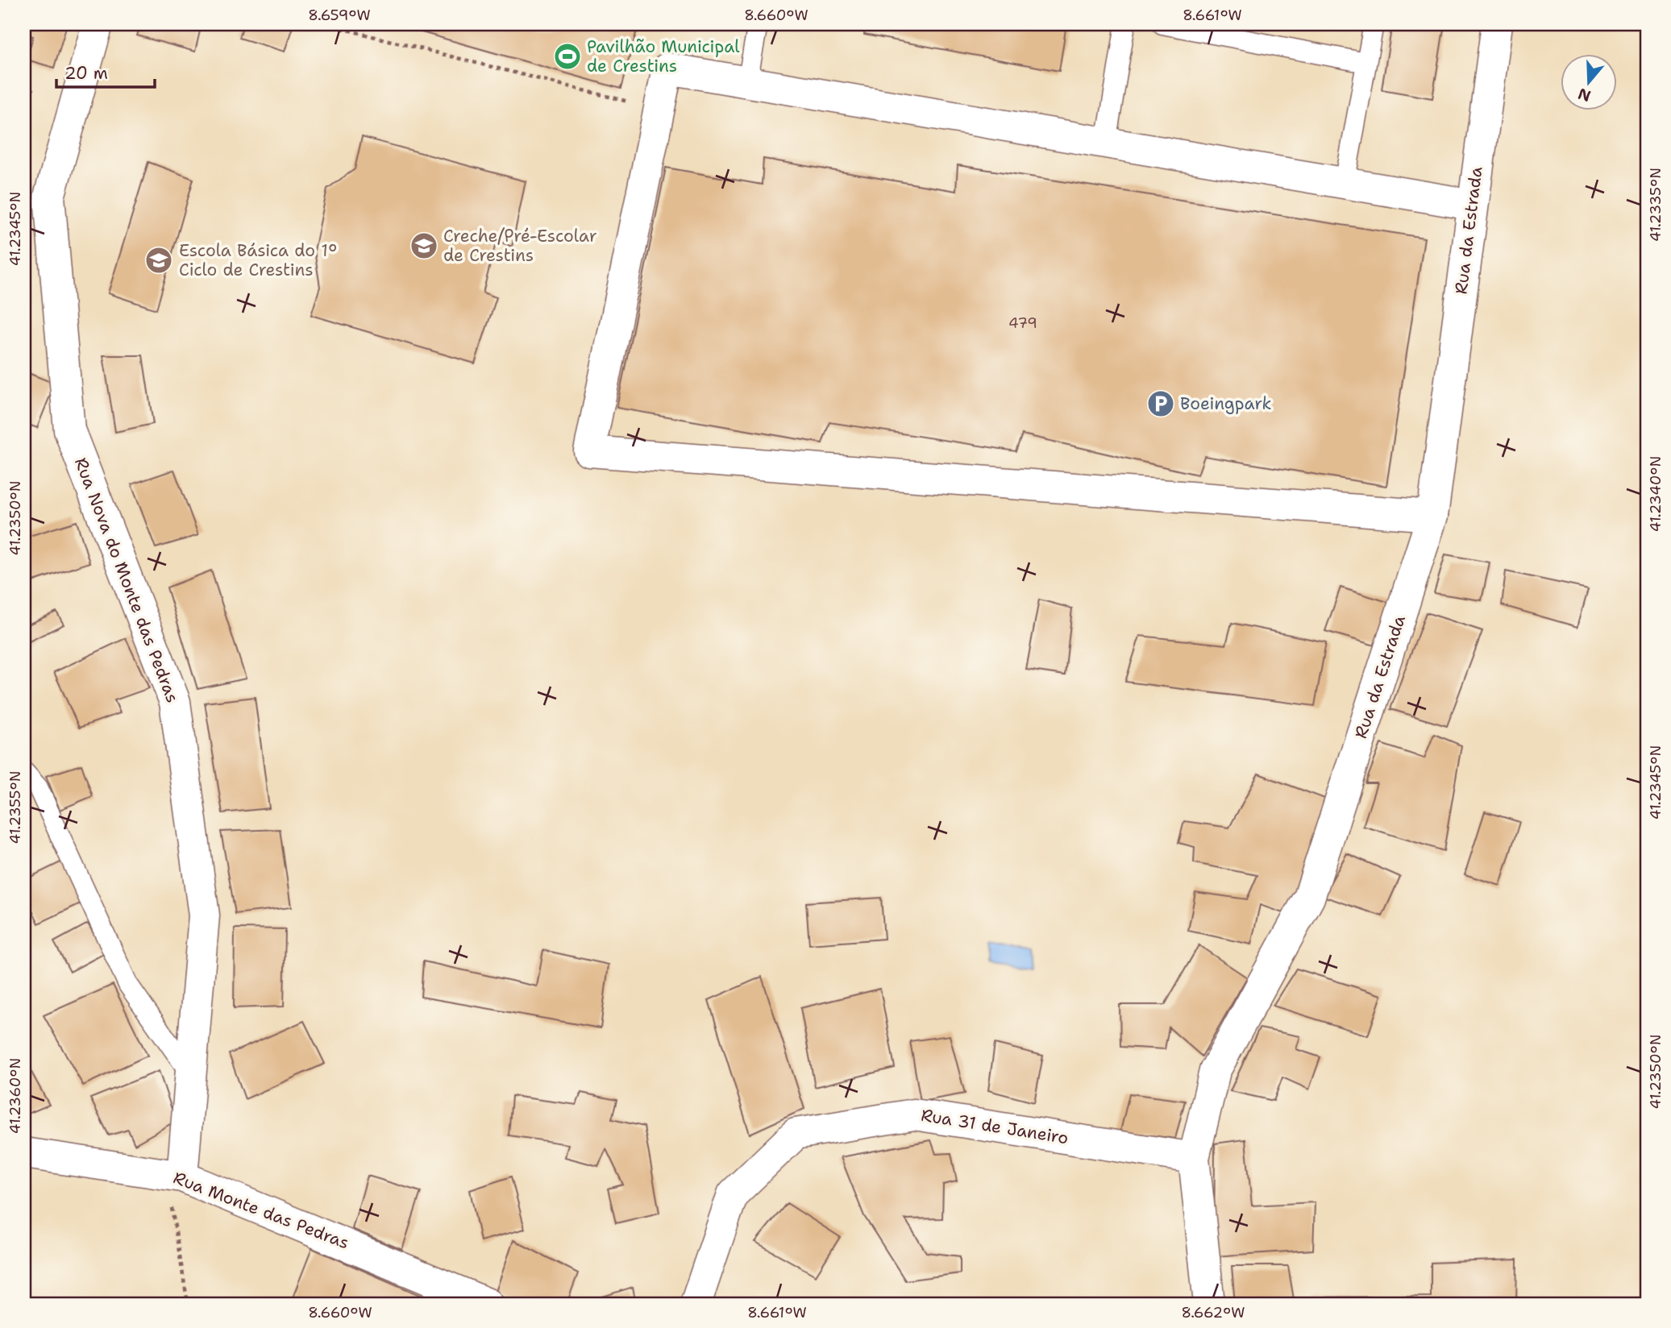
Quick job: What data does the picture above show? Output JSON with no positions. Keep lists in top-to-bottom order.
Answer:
{
  "streets": {
    "street": [
      "Rua da Estrada",
      "Rua Nova do Monte das Pedras",
      "Rua 31 de Janeiro",
      "Rua Monte das Pedras"
    ]
  },
  "crossings": [
    ["Rua da Estrada", "Rua 31 de Janeiro"],
    ["Rua Nova do Monte das Pedras", "Rua Monte das Pedras"]
  ],
  "places": {
    "sports": ["Pavilhão Municipal de Crestins"],
    "school or university": ["Creche/Pré-Escolar de Crestins", "Escola Básica do 1º Ciclo de Crestins"],
    "parking": ["Boeingpark"]
  },
  "house_numbers": ["479"],
  "scale_bar": "20 m",
  "north": "bottom",
  "coordinates": [
    "8.659°W",
    "8.660°W",
    "8.661°W",
    "41.2335°N",
    "41.2345°N",
    "41.2340°N",
    "41.2350°N",
    "41.2355°N",
    "41.2360°N",
    "8.662°W"
  ]
}
